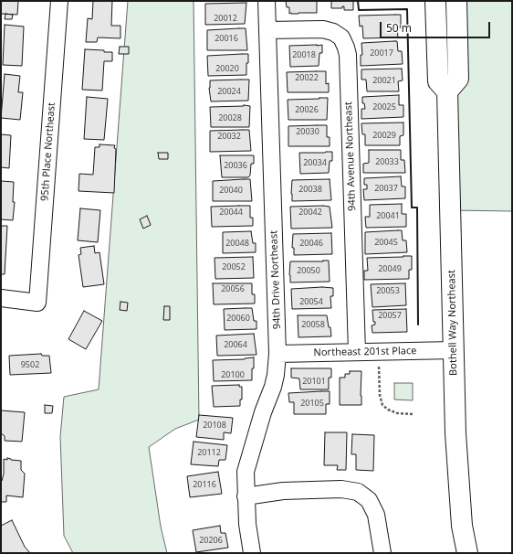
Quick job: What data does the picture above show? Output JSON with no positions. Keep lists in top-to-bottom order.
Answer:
{
  "streets": {
    "main road": ["Bothell Way Northeast"],
    "street": [
      "95th Place Northeast",
      "94th Avenue Northeast",
      "94th Drive Northeast",
      "Northeast 201st Place"
    ]
  },
  "crossings": [
    ["94th Avenue Northeast", "94th Drive Northeast"],
    ["94th Avenue Northeast", "Northeast 201st Place"],
    ["94th Drive Northeast", "Northeast 201st Place"],
    ["Bothell Way Northeast", "Northeast 201st Place"]
  ],
  "house_numbers": [
    "20012",
    "20016",
    "20017",
    "20018",
    "20020",
    "20022",
    "20021",
    "20024",
    "20025",
    "20026",
    "20028",
    "20030",
    "20029",
    "20032",
    "20033",
    "20034",
    "20036",
    "20037",
    "20038",
    "20040",
    "20044",
    "20042",
    "20041",
    "20045",
    "20048",
    "20046",
    "20052",
    "20049",
    "20050",
    "20056",
    "20053",
    "20054",
    "20057",
    "20060",
    "20058",
    "20064",
    "9502",
    "20100",
    "20101",
    "20105",
    "20108",
    "20112",
    "20116",
    "20206"
  ],
  "scale_bar": "50 m"
}
